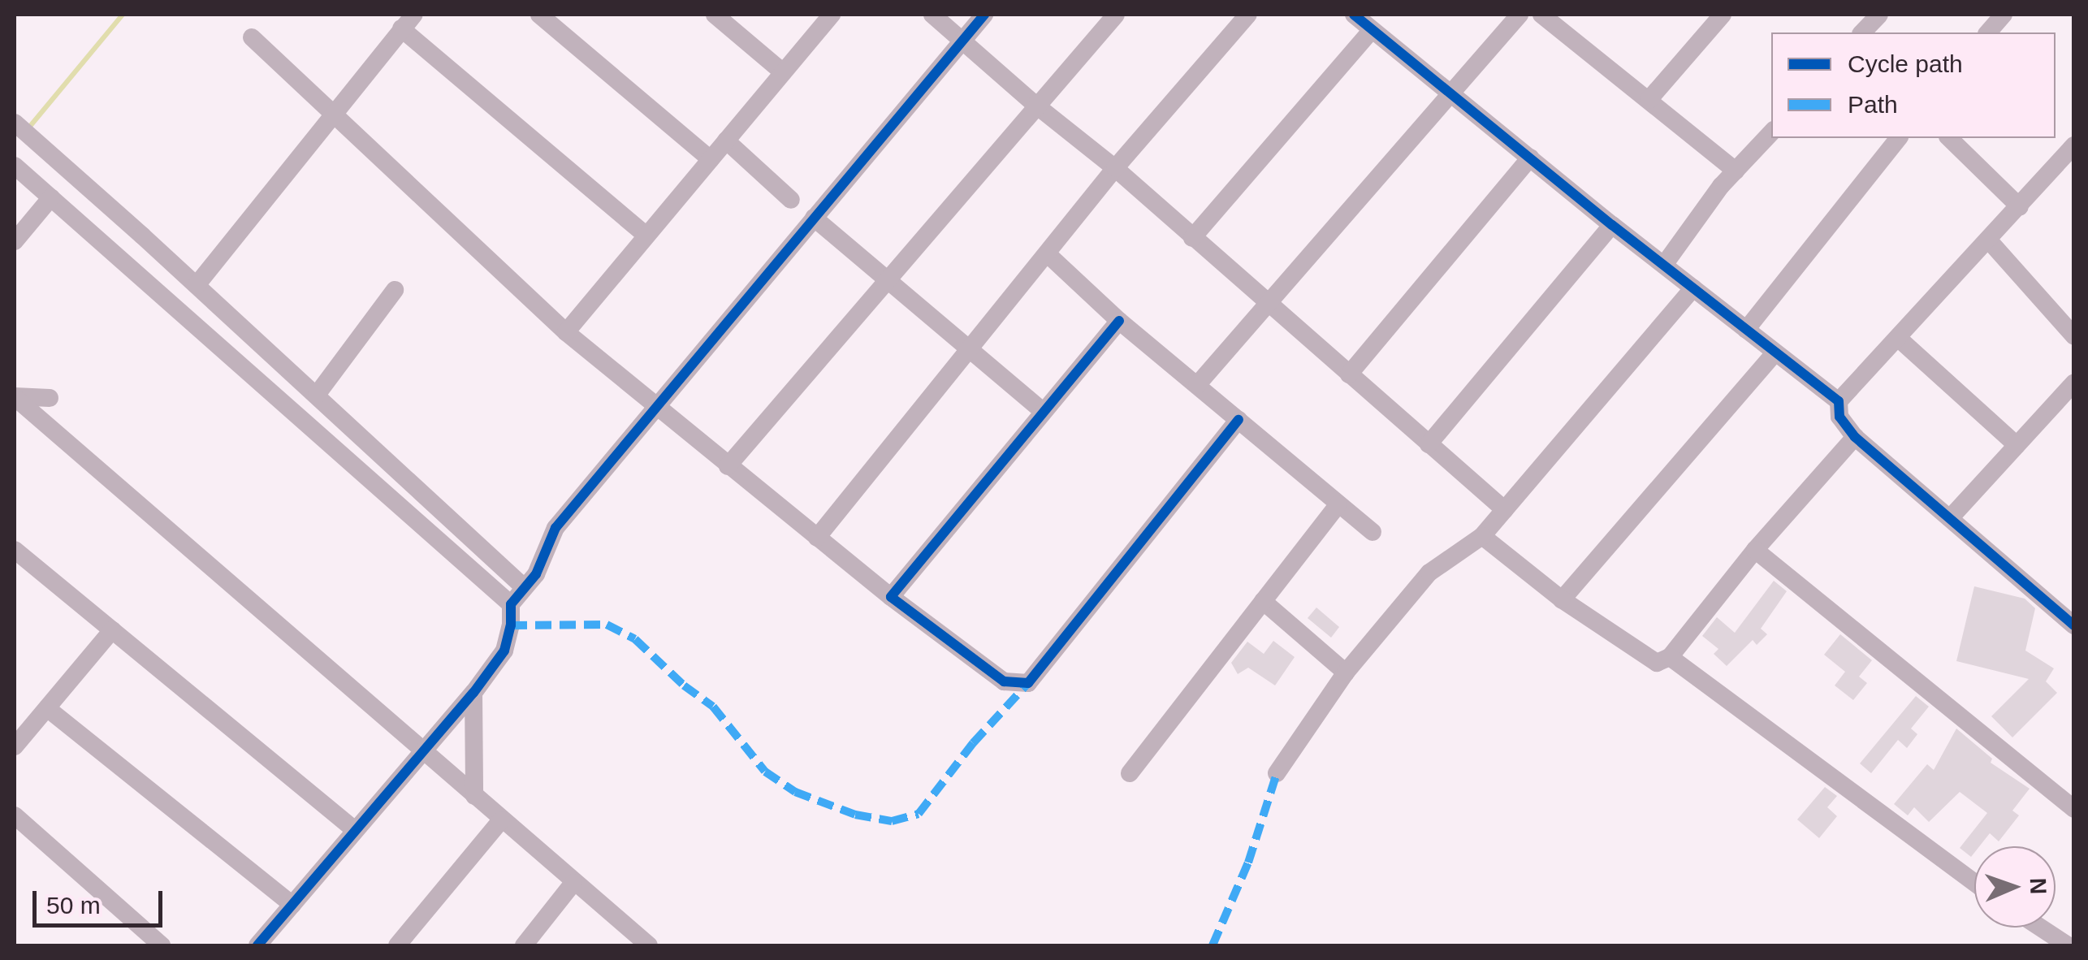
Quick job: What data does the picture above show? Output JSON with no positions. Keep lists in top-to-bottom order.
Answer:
{
  "legend": ["Cycle path", "Path"],
  "scale_bar": "50 m",
  "north": "right"
}
